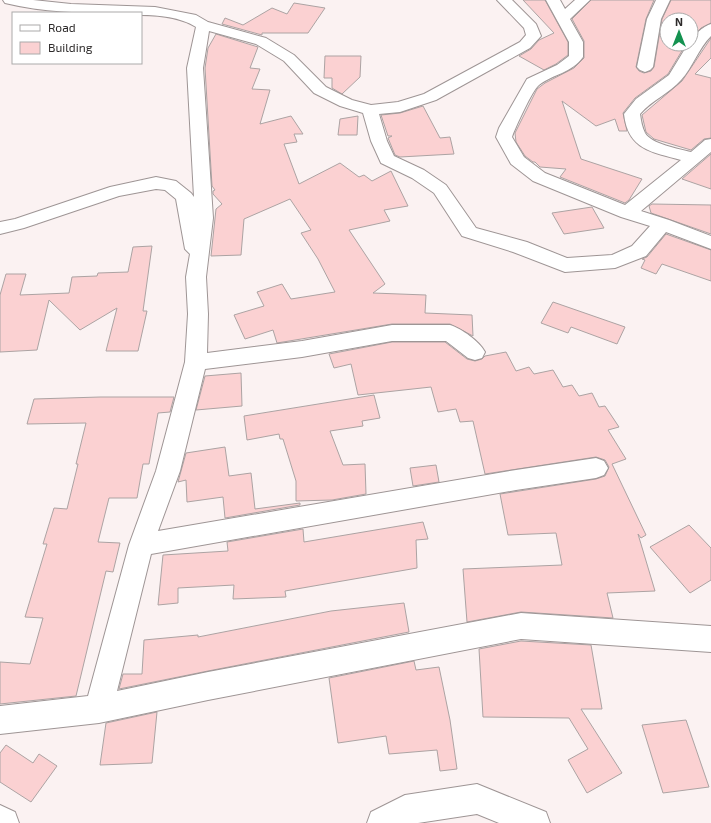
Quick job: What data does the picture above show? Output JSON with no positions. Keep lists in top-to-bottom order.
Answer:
{
  "legend": ["Road", "Building"],
  "north": "top"
}
